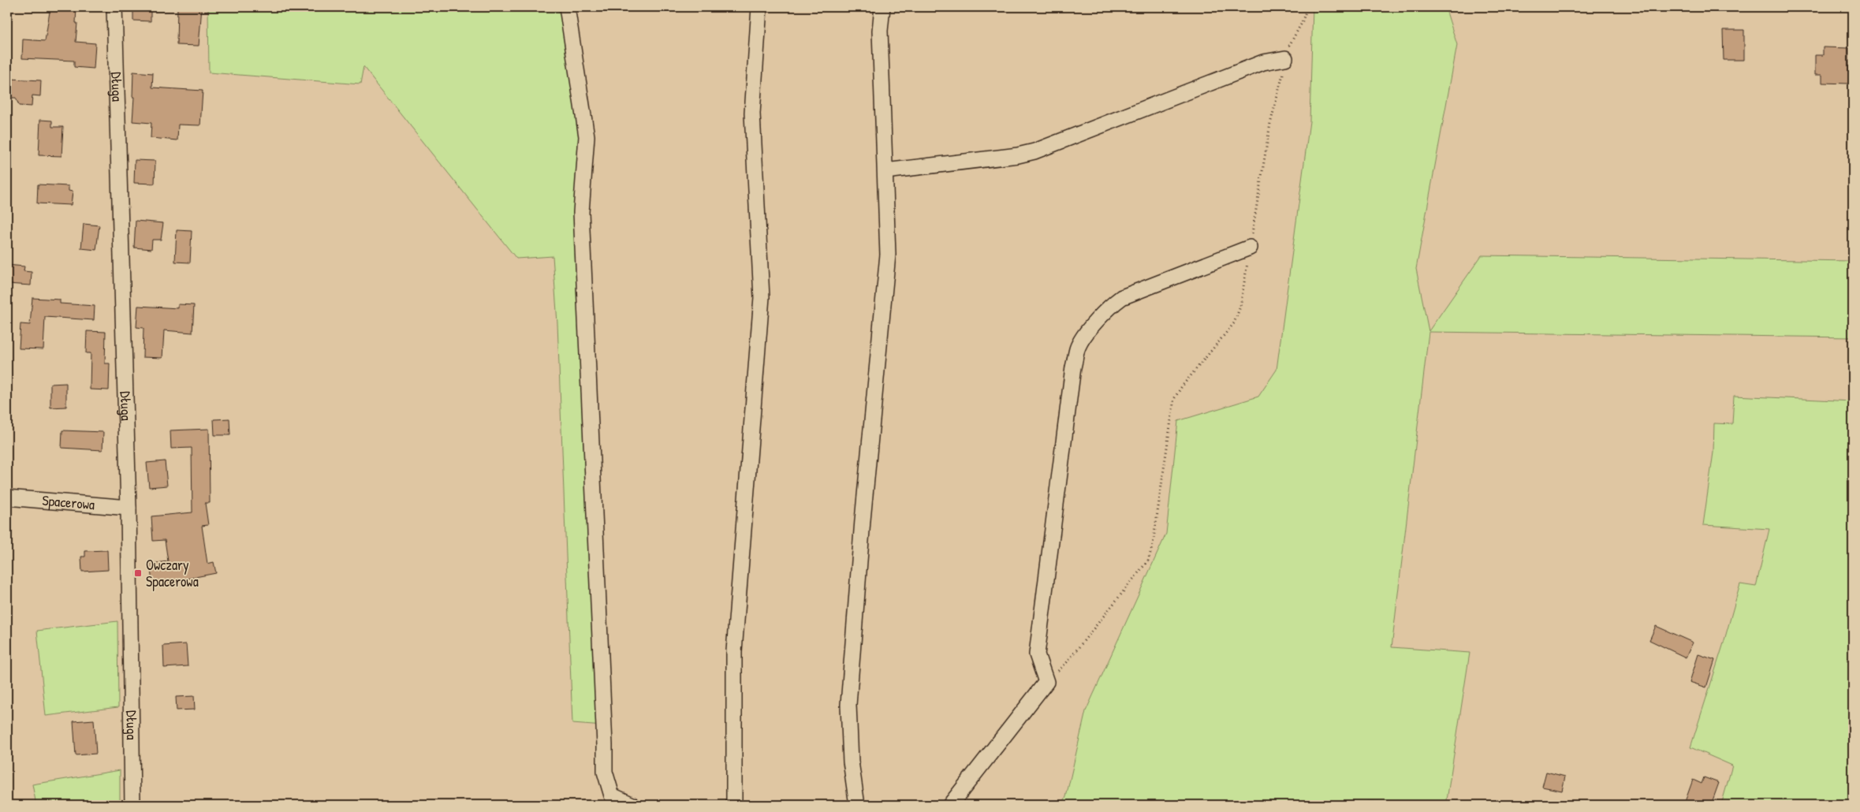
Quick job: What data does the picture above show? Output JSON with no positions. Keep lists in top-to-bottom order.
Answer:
{
  "streets": {
    "street": ["Długa", "Spacerowa"]
  },
  "crossings": [
    ["Długa", "Spacerowa"]
  ],
  "places": {
    "transit": ["Owczary Spacerowa"]
  }
}
